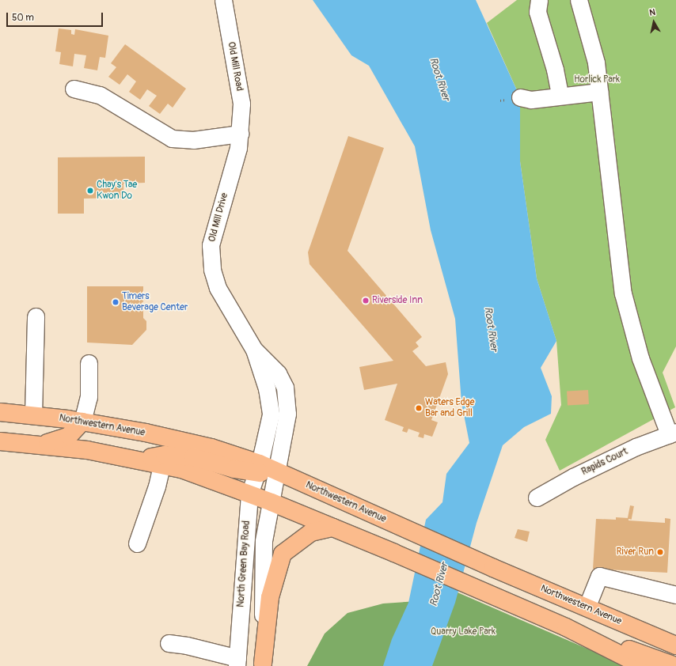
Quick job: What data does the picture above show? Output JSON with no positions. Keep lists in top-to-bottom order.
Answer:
{
  "streets": {
    "main road": ["Northwestern Avenue"],
    "street": [
      "Old Mill Road",
      "Old Mill Drive",
      "Rapids Court",
      "North Green Bay Road"
    ]
  },
  "crossings": [
    ["Old Mill Road", "Old Mill Drive"],
    ["Old Mill Drive", "Northwestern Avenue"],
    ["Old Mill Drive", "North Green Bay Road"],
    ["Northwestern Avenue", "North Green Bay Road"]
  ],
  "water": ["Root River"],
  "parks": ["Horlick Park", "Quarry Lake Park"],
  "places": [
    "Chay's Tae Kwon Do",
    "Riverside Inn",
    "Timers Beverage Center",
    "Waters Edge Bar and Grill",
    "River Run"
  ],
  "scale_bar": "50 m",
  "north": "top"
}
